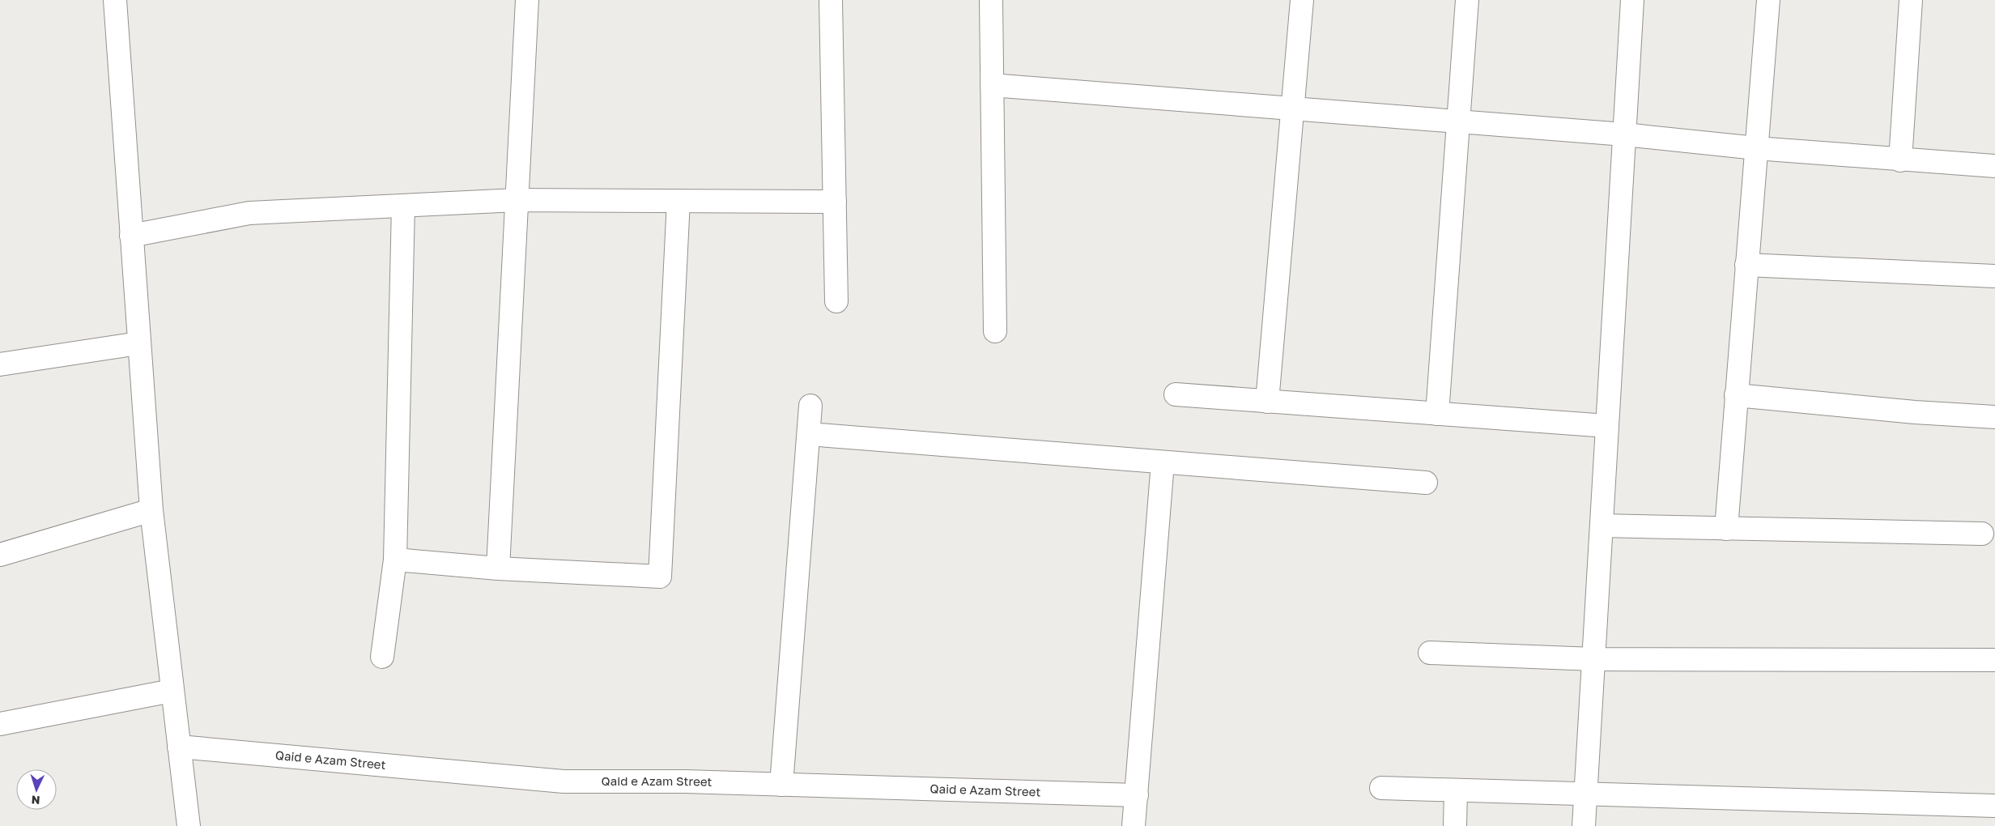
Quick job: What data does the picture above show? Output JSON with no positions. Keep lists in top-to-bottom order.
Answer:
{
  "streets": {
    "street": ["Qaid e Azam Street"]
  },
  "north": "bottom"
}
